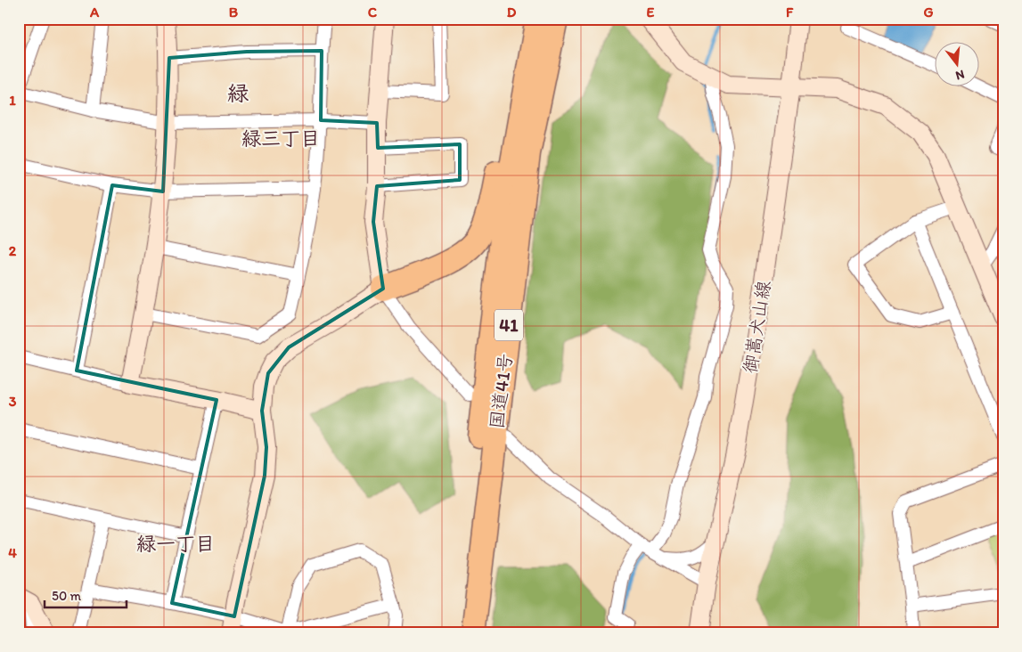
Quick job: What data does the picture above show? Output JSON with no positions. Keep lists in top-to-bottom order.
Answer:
{
  "streets": {
    "highway": ["41", "国道41号"],
    "street": ["御嵩犬山線"]
  },
  "districts": ["緑", "緑三丁目", "緑一丁目"],
  "scale_bar": "50 m",
  "north": "bottom",
  "grid": {
    "columns": [
      "A",
      "B",
      "C",
      "D",
      "E",
      "F",
      "G"
    ],
    "rows": [
      "1",
      "2",
      "3",
      "4"
    ]
  }
}
